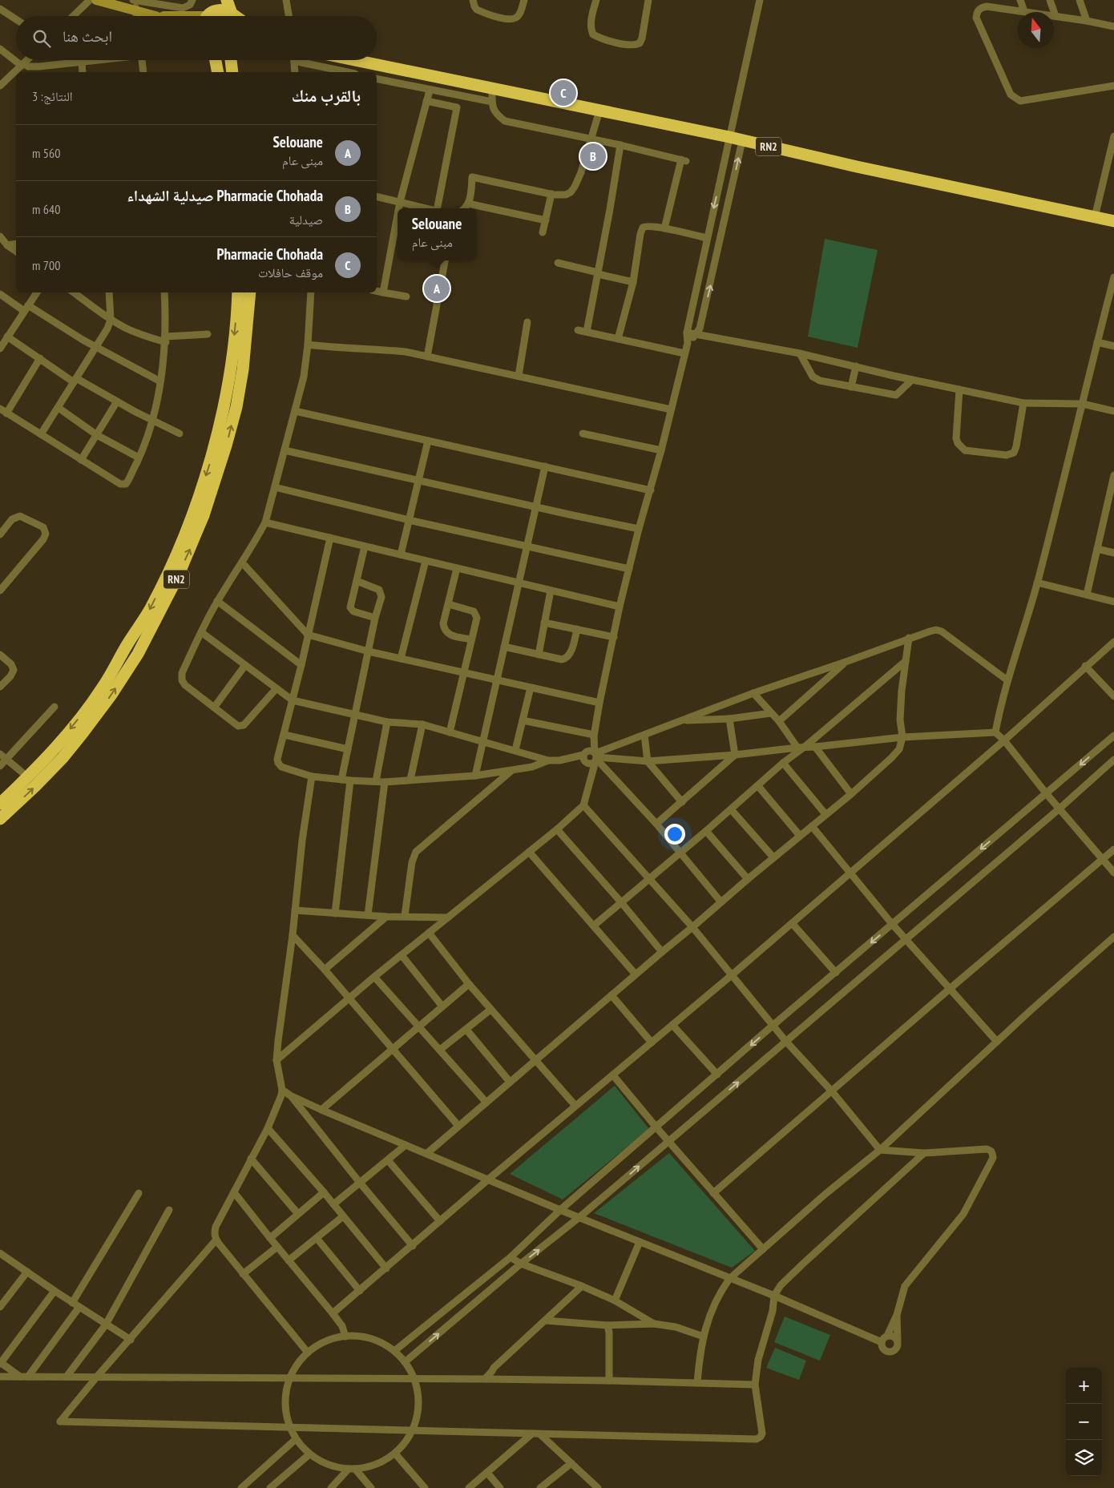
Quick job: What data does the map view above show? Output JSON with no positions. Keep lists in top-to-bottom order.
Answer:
{
  "streets": {
    "highway": ["RN2"]
  },
  "north": "top",
  "page": {
    "search": "ابحث هنا",
    "heading": ["بالقرب منك", "النتائج: 3"],
    "pins": ["C", "B", "A"],
    "list": [
      {
        "mark": "A",
        "name": "Selouane",
        "note": "مبنى عام",
        "value": "560 m"
      },
      {
        "mark": "B",
        "name": "Pharmacie Chohada صيدلية الشهداء",
        "note": "صيدلية",
        "value": "640 m"
      },
      {
        "mark": "C",
        "name": "Pharmacie Chohada",
        "note": "موقف حافلات",
        "value": "700 m"
      }
    ],
    "popup": ["Selouane", "مبنى عام"],
    "map_buttons": ["+", "−"]
  }
}
